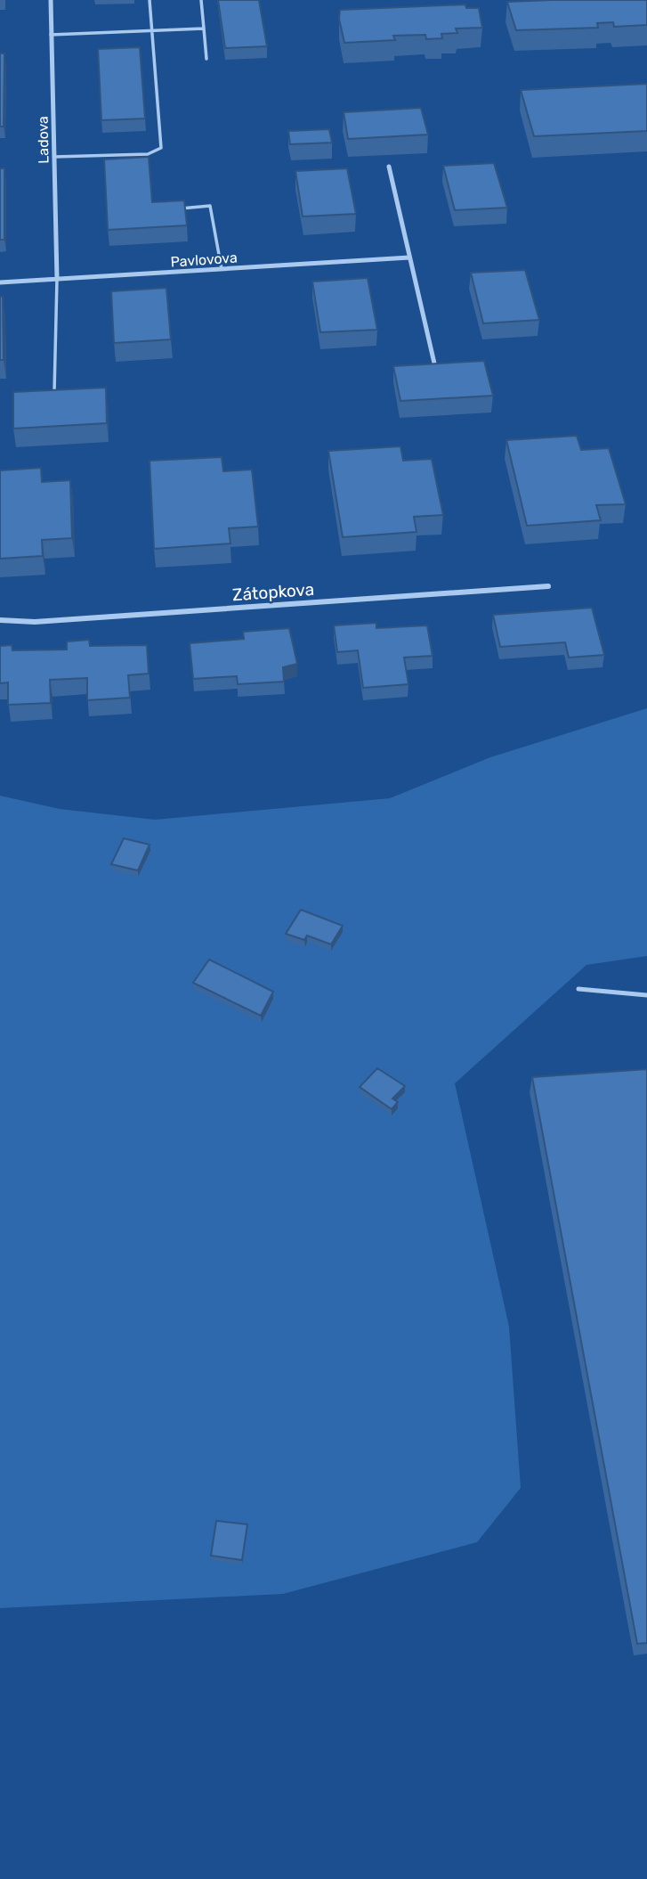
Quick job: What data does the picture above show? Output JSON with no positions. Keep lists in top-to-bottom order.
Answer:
{
  "streets": {
    "street": ["Ladova", "Pavlovova", "Zátopkova"]
  },
  "crossings": [
    ["Ladova", "Pavlovova"]
  ]
}
